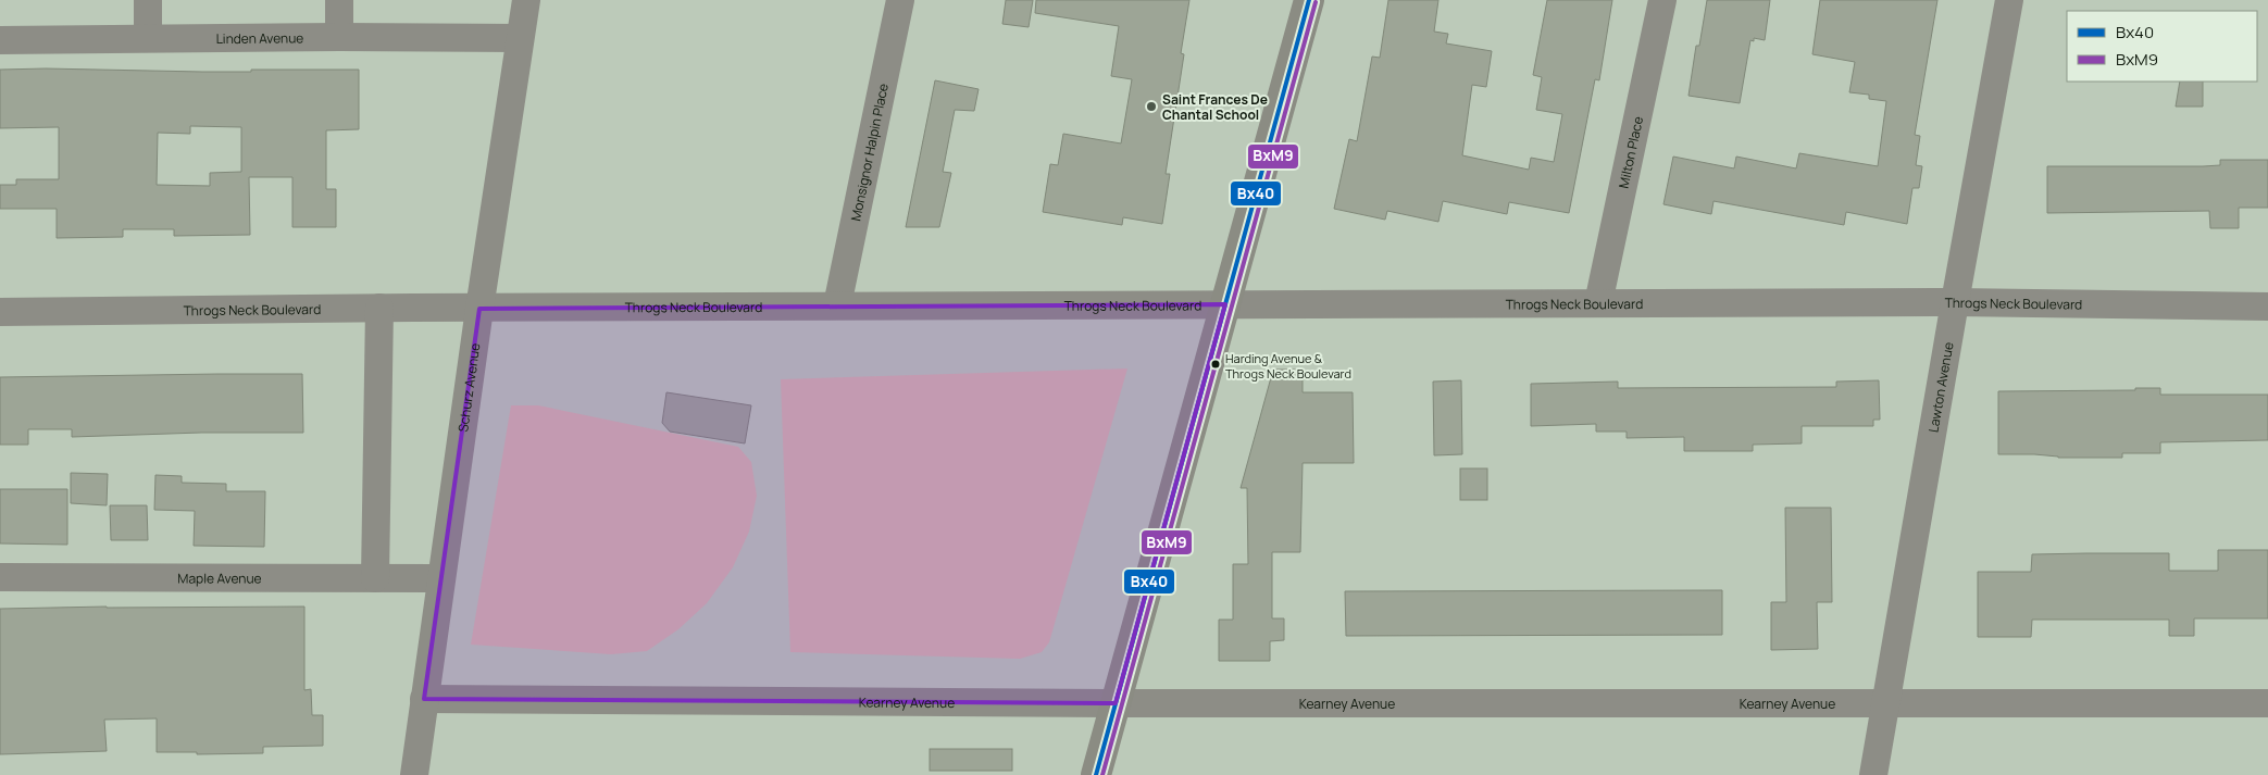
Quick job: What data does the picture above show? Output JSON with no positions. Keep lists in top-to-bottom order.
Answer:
{
  "streets": {
    "street": [
      "Linden Avenue",
      "Milton Place",
      "Monsignor Halpin Place",
      "Throgs Neck Boulevard",
      "Schurz Avenue",
      "Lawton Avenue",
      "Maple Avenue",
      "Kearney Avenue"
    ]
  },
  "crossings": [
    ["Linden Avenue", "Schurz Avenue"],
    ["Milton Place", "Throgs Neck Boulevard"],
    ["Monsignor Halpin Place", "Throgs Neck Boulevard"],
    ["Throgs Neck Boulevard", "Schurz Avenue"],
    ["Throgs Neck Boulevard", "Lawton Avenue"],
    ["Schurz Avenue", "Maple Avenue"],
    ["Schurz Avenue", "Kearney Avenue"],
    ["Lawton Avenue", "Kearney Avenue"]
  ],
  "places": ["Saint Frances De Chantal School", "Harding Avenue & Throgs Neck Boulevard"],
  "lines": ["transit line Bx40", "transit line BxM9"],
  "legend": ["Bx40", "BxM9"]
}
